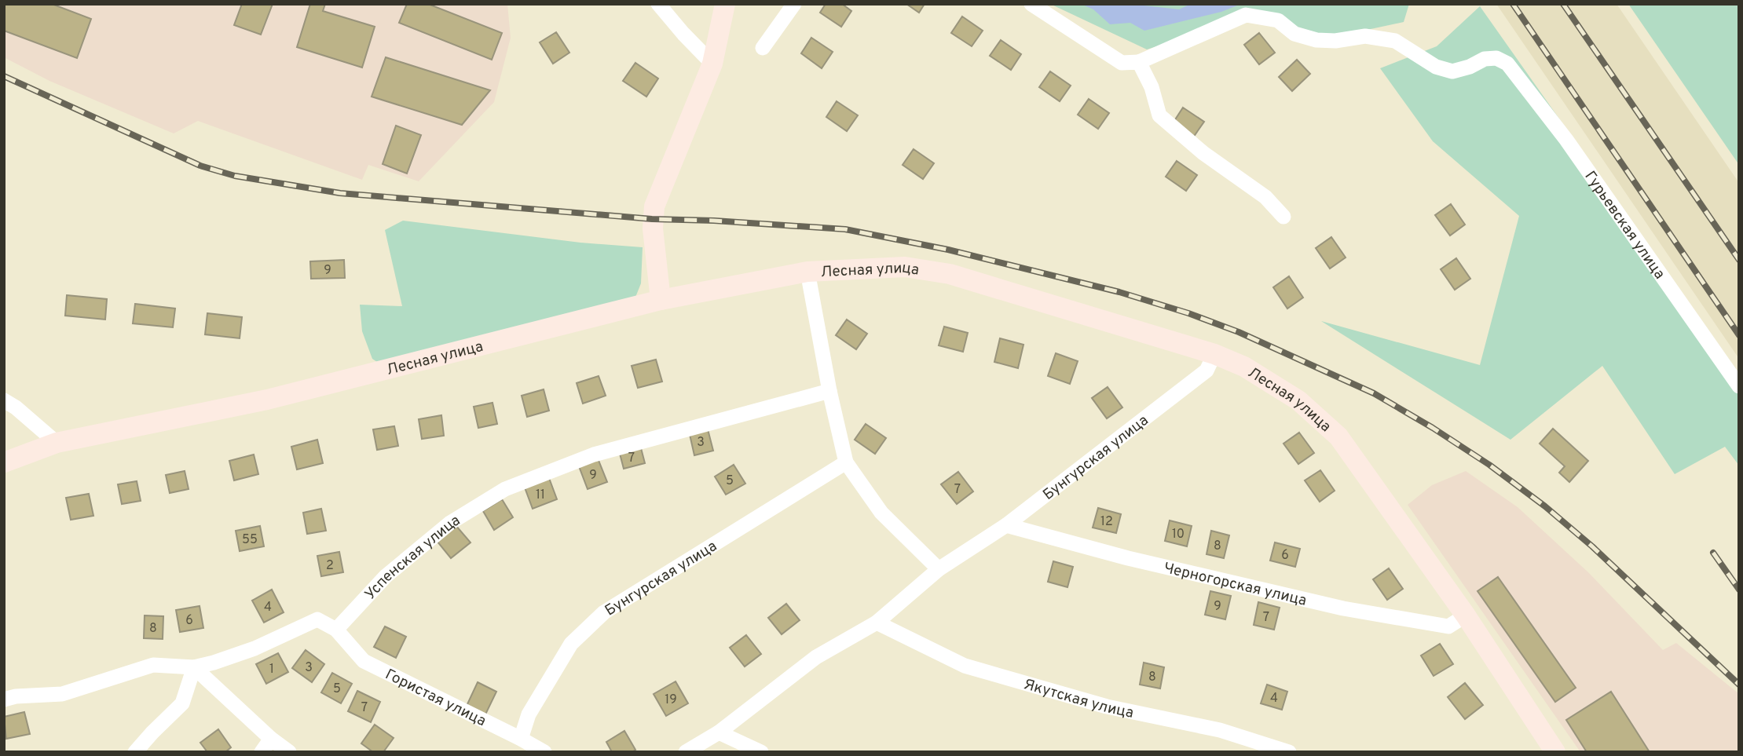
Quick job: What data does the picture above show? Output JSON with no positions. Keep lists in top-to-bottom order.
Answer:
{
  "streets": {
    "main road": ["Лесная улица"],
    "street": [
      "Гурьевская улица",
      "Бунгурская улица",
      "Успенская улица",
      "Черногорская улица",
      "Гористая улица",
      "Якутская улица"
    ]
  },
  "crossings": [
    ["Лесная улица", "Бунгурская улица"],
    ["Лесная улица", "Черногорская улица"],
    ["Бунгурская улица", "Черногорская улица"],
    ["Бунгурская улица", "Гористая улица"],
    ["Бунгурская улица", "Якутская улица"],
    ["Успенская улица", "Гористая улица"]
  ],
  "house_numbers": [
    "9",
    "3",
    "7",
    "9",
    "5",
    "7",
    "11",
    "12",
    "10",
    "55",
    "8",
    "6",
    "2",
    "9",
    "4",
    "7",
    "6",
    "8",
    "3",
    "1",
    "8",
    "5",
    "4",
    "19",
    "7"
  ]
}
